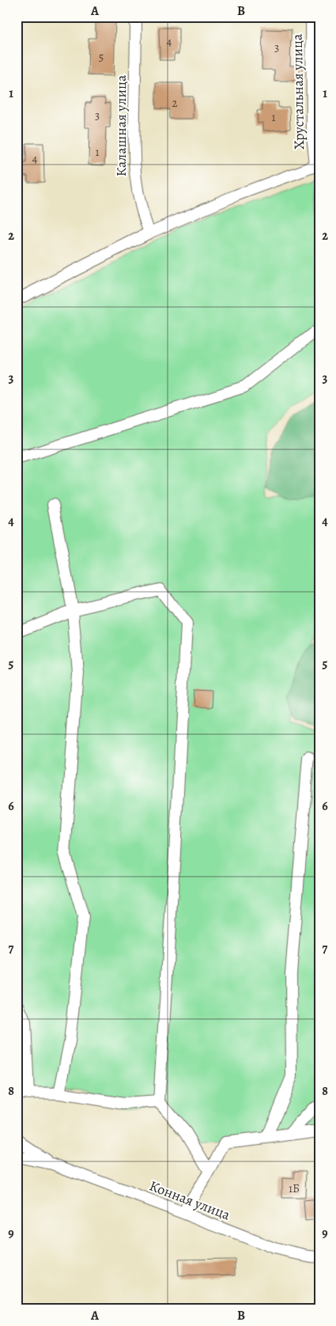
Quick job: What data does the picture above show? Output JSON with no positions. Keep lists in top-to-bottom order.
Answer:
{
  "streets": {
    "street": ["Хрустальная улица", "Калашная улица", "Конная улица"]
  },
  "house_numbers": [
    "4",
    "3",
    "5",
    "2",
    "3",
    "1",
    "1",
    "4",
    "1Б"
  ],
  "grid": {
    "columns": ["A", "B"],
    "rows": [
      "1",
      "2",
      "3",
      "4",
      "5",
      "6",
      "7",
      "8",
      "9"
    ]
  }
}
